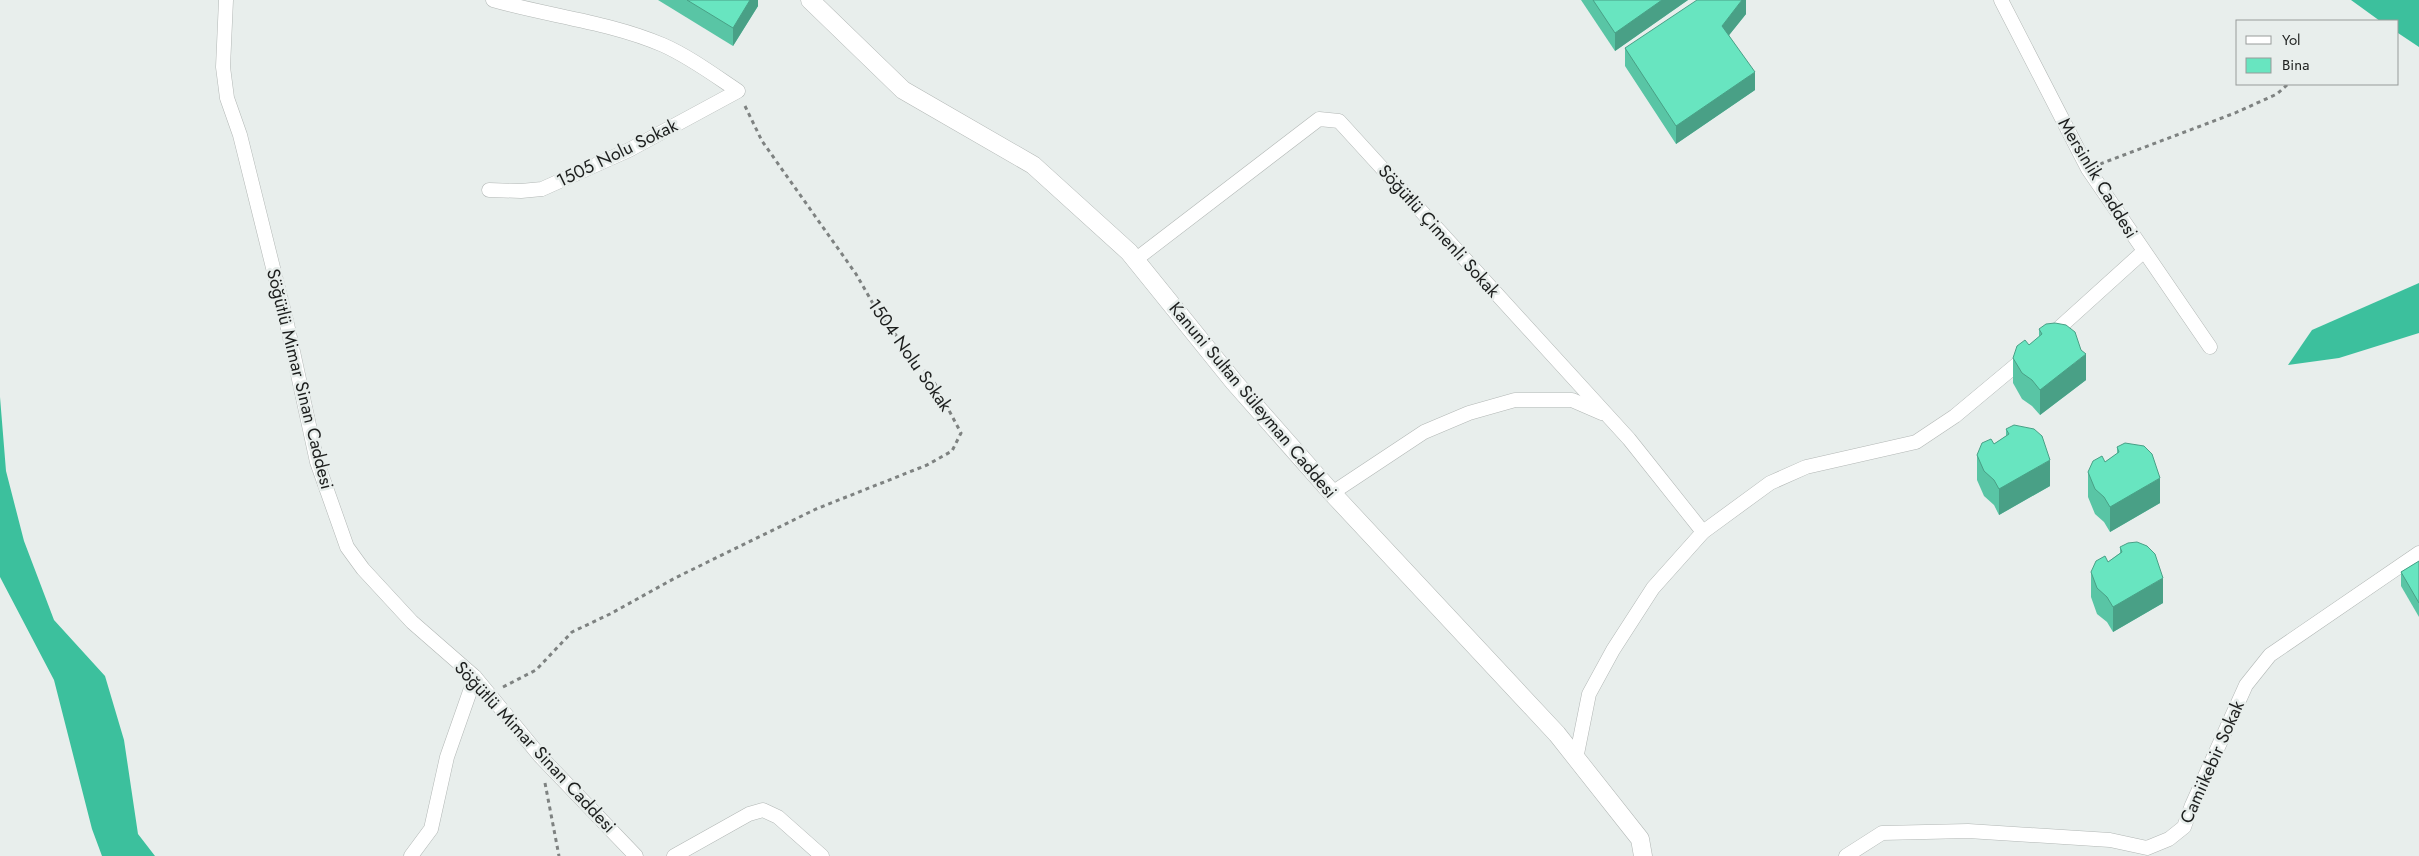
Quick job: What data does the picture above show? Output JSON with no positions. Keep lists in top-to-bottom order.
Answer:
{
  "streets": {
    "street": [
      "1505 Nolu Sokak",
      "Mersinlik Caddesi",
      "Söğütlü Çimenli Sokak",
      "Söğütlü Mimar Sinan Caddesi",
      "Kanuni Sultan Süleyman Caddesi",
      "Camiikebir Sokak"
    ],
    "path": ["1504 Nolu Sokak"]
  },
  "crossings": [
    ["1505 Nolu Sokak", "1504 Nolu Sokak"],
    ["Söğütlü Çimenli Sokak", "Kanuni Sultan Süleyman Caddesi"],
    ["1504 Nolu Sokak", "Söğütlü Mimar Sinan Caddesi"]
  ],
  "legend": ["Yol", "Bina"]
}
